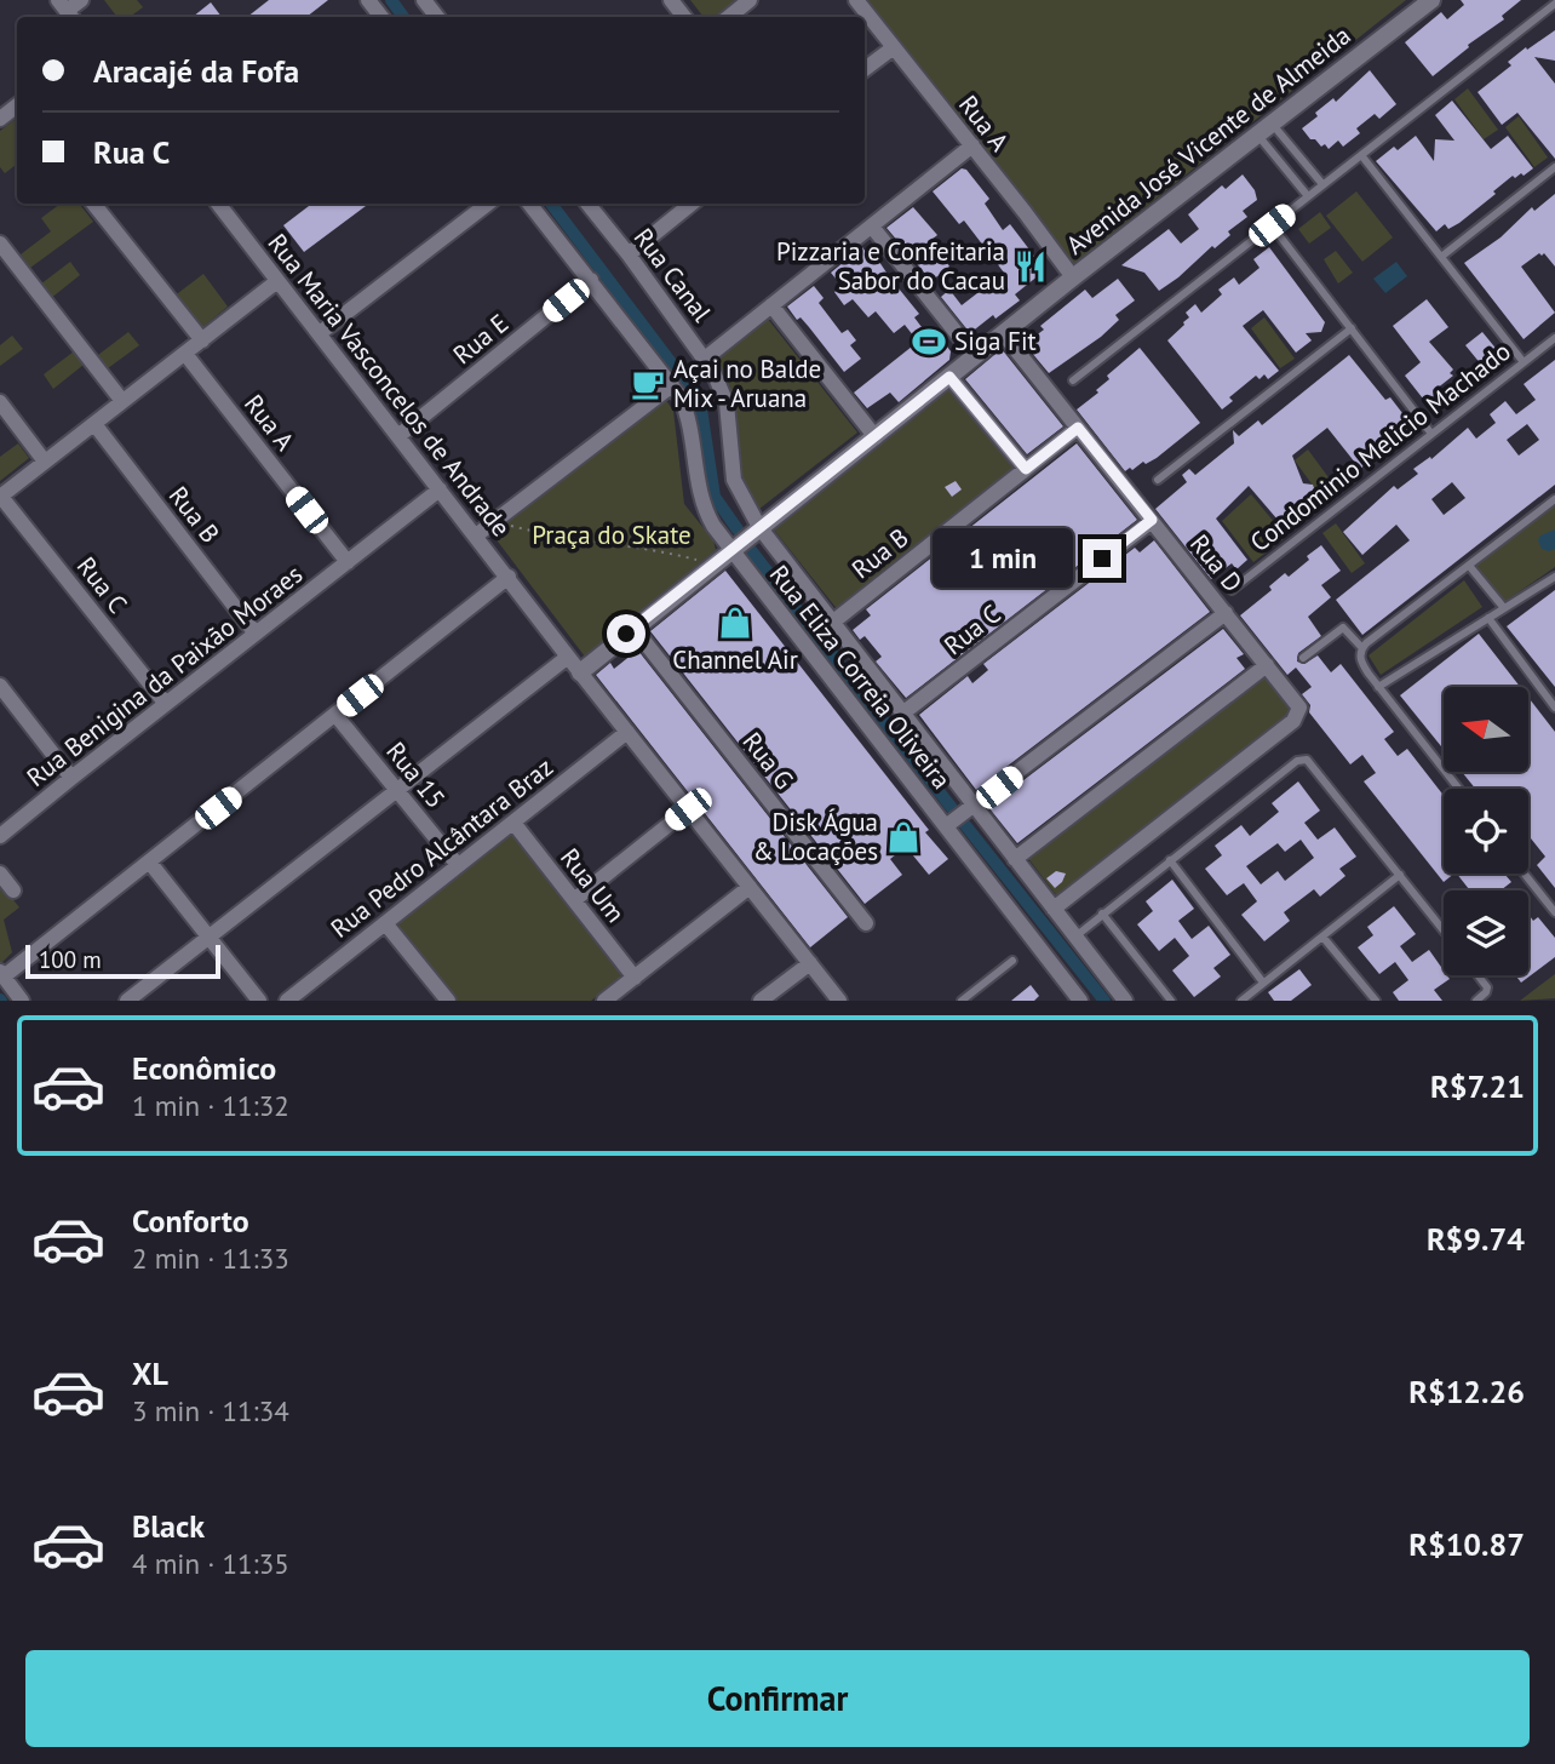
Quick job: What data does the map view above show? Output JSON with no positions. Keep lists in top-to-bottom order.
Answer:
{
  "streets": {
    "street": [
      "Rua A",
      "Avenida José Vicente de Almeida",
      "Rua Canal",
      "Rua E",
      "Rua Maria Vasconcelos de Andrade",
      "Rua B",
      "Rua D",
      "Rua C",
      "Rua Benigina da Paixão Moraes",
      "Rua Eliza Correia Oliveira",
      "Rua G",
      "Rua 15",
      "Rua Pedro Alcântara Braz",
      "Rua Um"
    ],
    "lane": ["Condominio Melicio Machado"]
  },
  "crossings": [
    ["Rua A", "Avenida José Vicente de Almeida"],
    ["Rua A", "Rua Benigina da Paixão Moraes"],
    ["Avenida José Vicente de Almeida", "Rua Canal"],
    ["Avenida José Vicente de Almeida", "Rua Maria Vasconcelos de Andrade"],
    ["Avenida José Vicente de Almeida", "Rua D"],
    ["Avenida José Vicente de Almeida", "Rua Eliza Correia Oliveira"],
    ["Avenida José Vicente de Almeida", "Rua G"],
    ["Rua Canal", "Rua Eliza Correia Oliveira"],
    ["Rua E", "Rua Maria Vasconcelos de Andrade"],
    ["Rua E", "Rua Eliza Correia Oliveira"],
    ["Rua Maria Vasconcelos de Andrade", "Rua Benigina da Paixão Moraes"],
    ["Rua Maria Vasconcelos de Andrade", "Rua Pedro Alcântara Braz"],
    ["Rua B", "Rua D"],
    ["Rua B", "Rua Benigina da Paixão Moraes"],
    ["Rua B", "Rua Eliza Correia Oliveira"],
    ["Rua D", "Rua C"],
    ["Rua D", "Rua Eliza Correia Oliveira"],
    ["Rua C", "Rua Benigina da Paixão Moraes"],
    ["Rua C", "Rua Eliza Correia Oliveira"],
    ["Rua 15", "Rua Pedro Alcântara Braz"],
    ["Rua Pedro Alcântara Braz", "Rua Um"]
  ],
  "parks": ["Praça do Skate"],
  "places": {
    "restaurant": ["Pizzaria e Confeitaria Sabor do Cacau"],
    "sports": ["Siga Fit"],
    "cafe": ["Açai no Balde Mix - Aruana"],
    "shop": ["Channel Air", "Disk Água & Locações"]
  },
  "scale_bar": "100 m",
  "north": "left",
  "page": {
    "banner": ["Aracajé da Fofa", "Rua C"],
    "bubble": "1 min",
    "scale": "100 m",
    "list": [
      {
        "name": "Econômico",
        "note": "1 min · 11:32",
        "value": "R$7.21"
      },
      {
        "name": "Conforto",
        "note": "2 min · 11:33",
        "value": "R$9.74"
      },
      {
        "name": "XL",
        "note": "3 min · 11:34",
        "value": "R$12.26"
      },
      {
        "name": "Black",
        "note": "4 min · 11:35",
        "value": "R$10.87"
      }
    ],
    "buttons": "Confirmar"
  }
}
